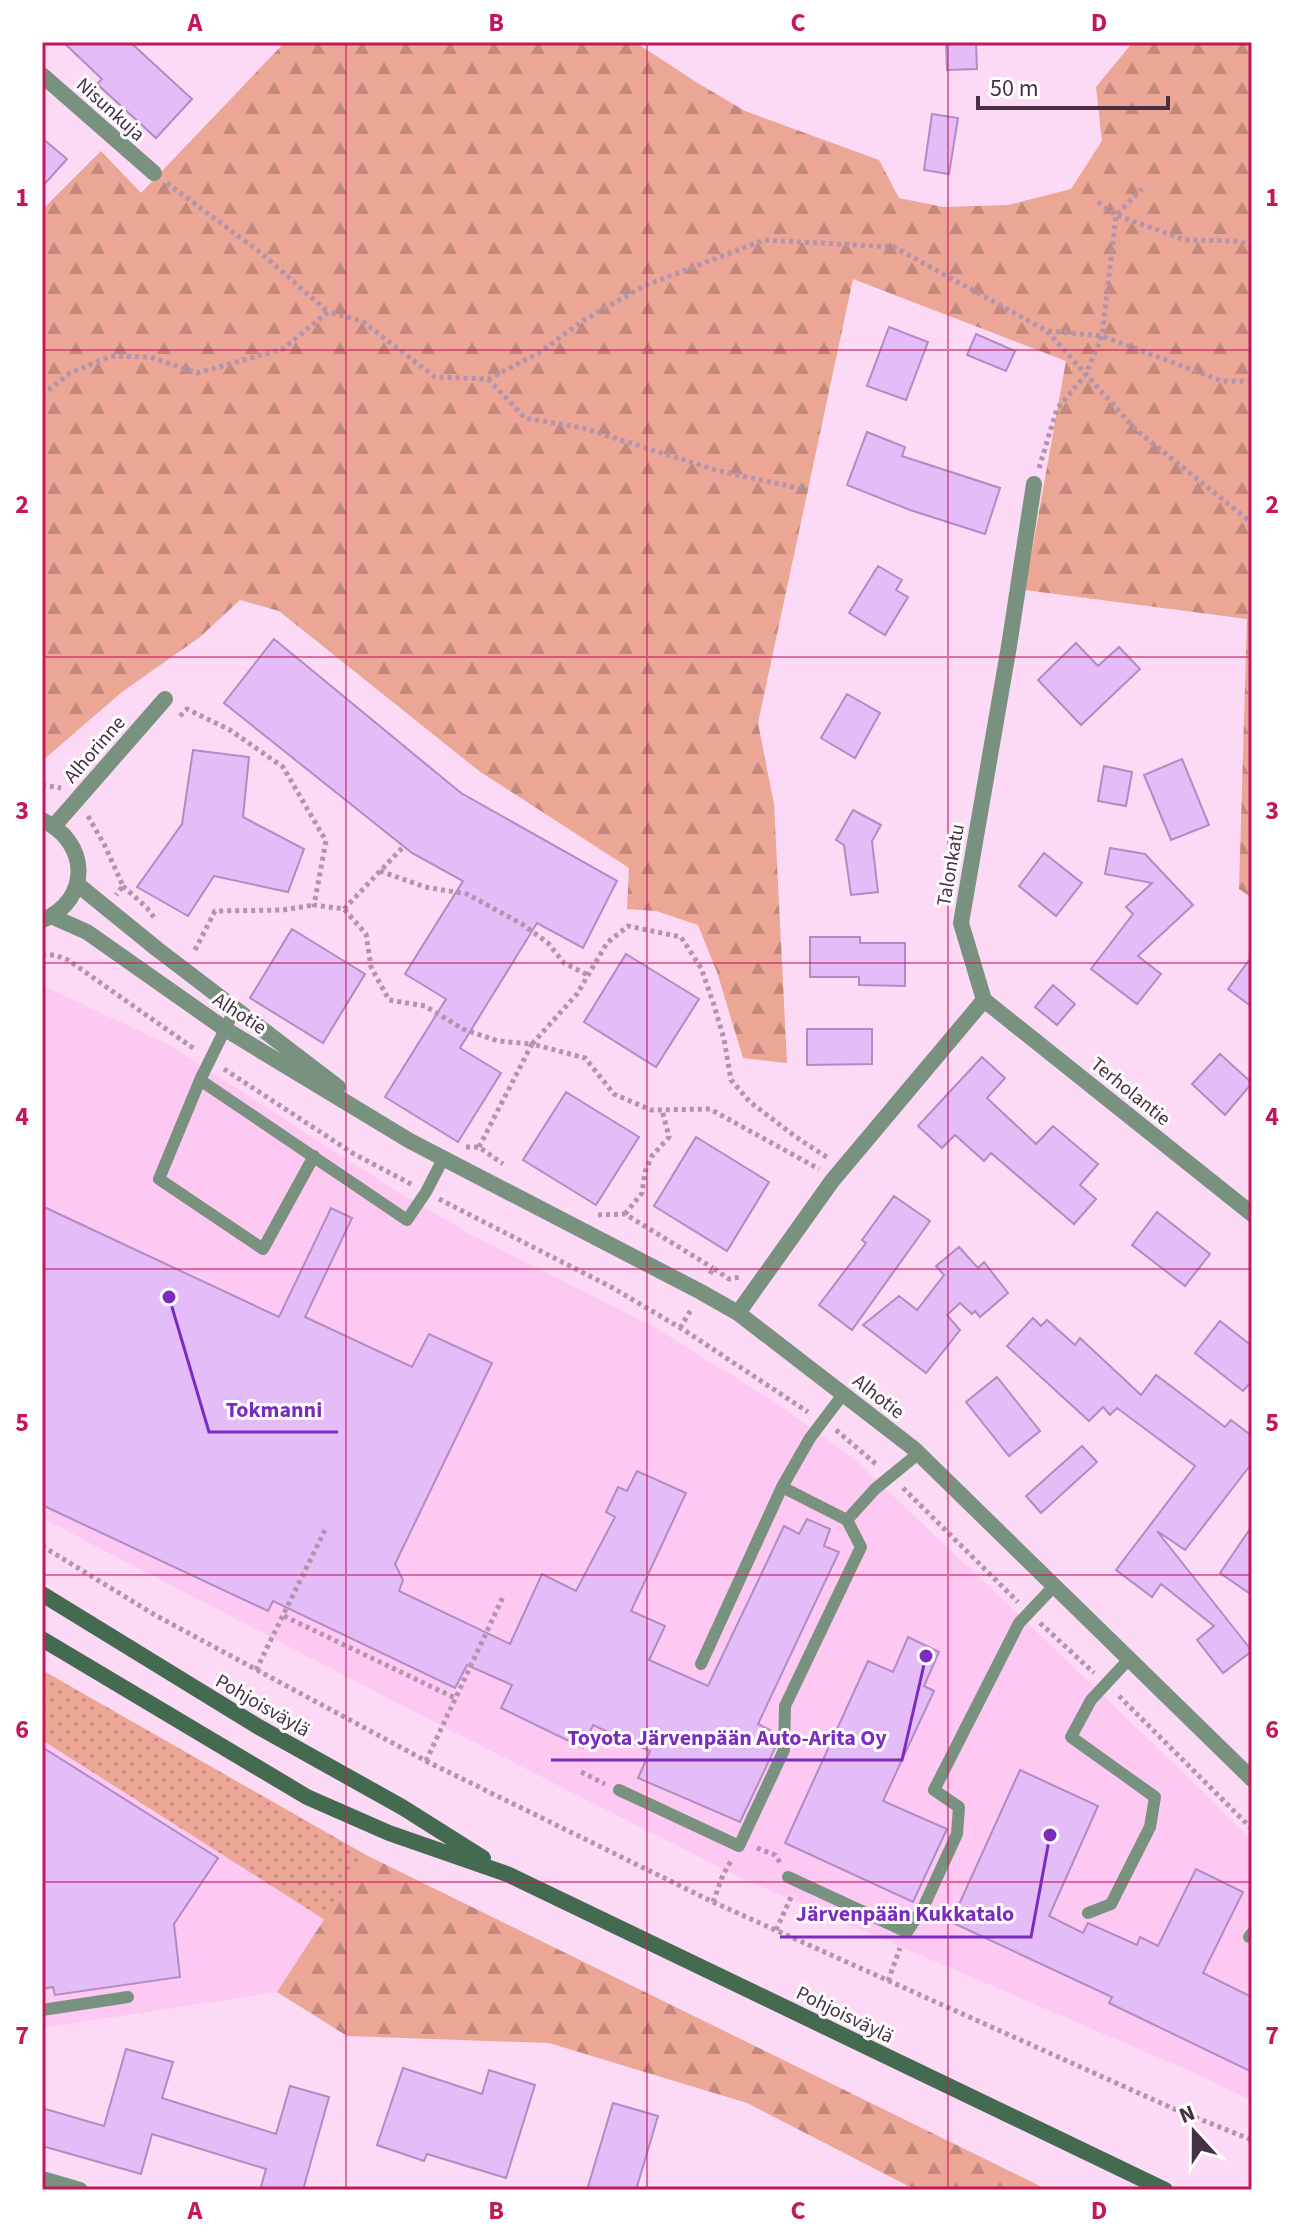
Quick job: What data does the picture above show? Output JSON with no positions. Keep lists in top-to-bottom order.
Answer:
{
  "streets": {
    "main road": ["Pohjoisväylä"],
    "street": [
      "Nisunkuja",
      "Alhorinne",
      "Talonkatu",
      "Alhotie",
      "Terholantie"
    ]
  },
  "crossings": [
    ["Talonkatu", "Terholantie"]
  ],
  "places": ["Tokmanni", "Toyota Järvenpään Auto-Arita Oy", "Järvenpään Kukkatalo"],
  "scale_bar": "50 m",
  "north": "top",
  "grid": {
    "columns": [
      "A",
      "B",
      "C",
      "D"
    ],
    "rows": [
      "1",
      "2",
      "3",
      "4",
      "5",
      "6",
      "7"
    ]
  }
}
